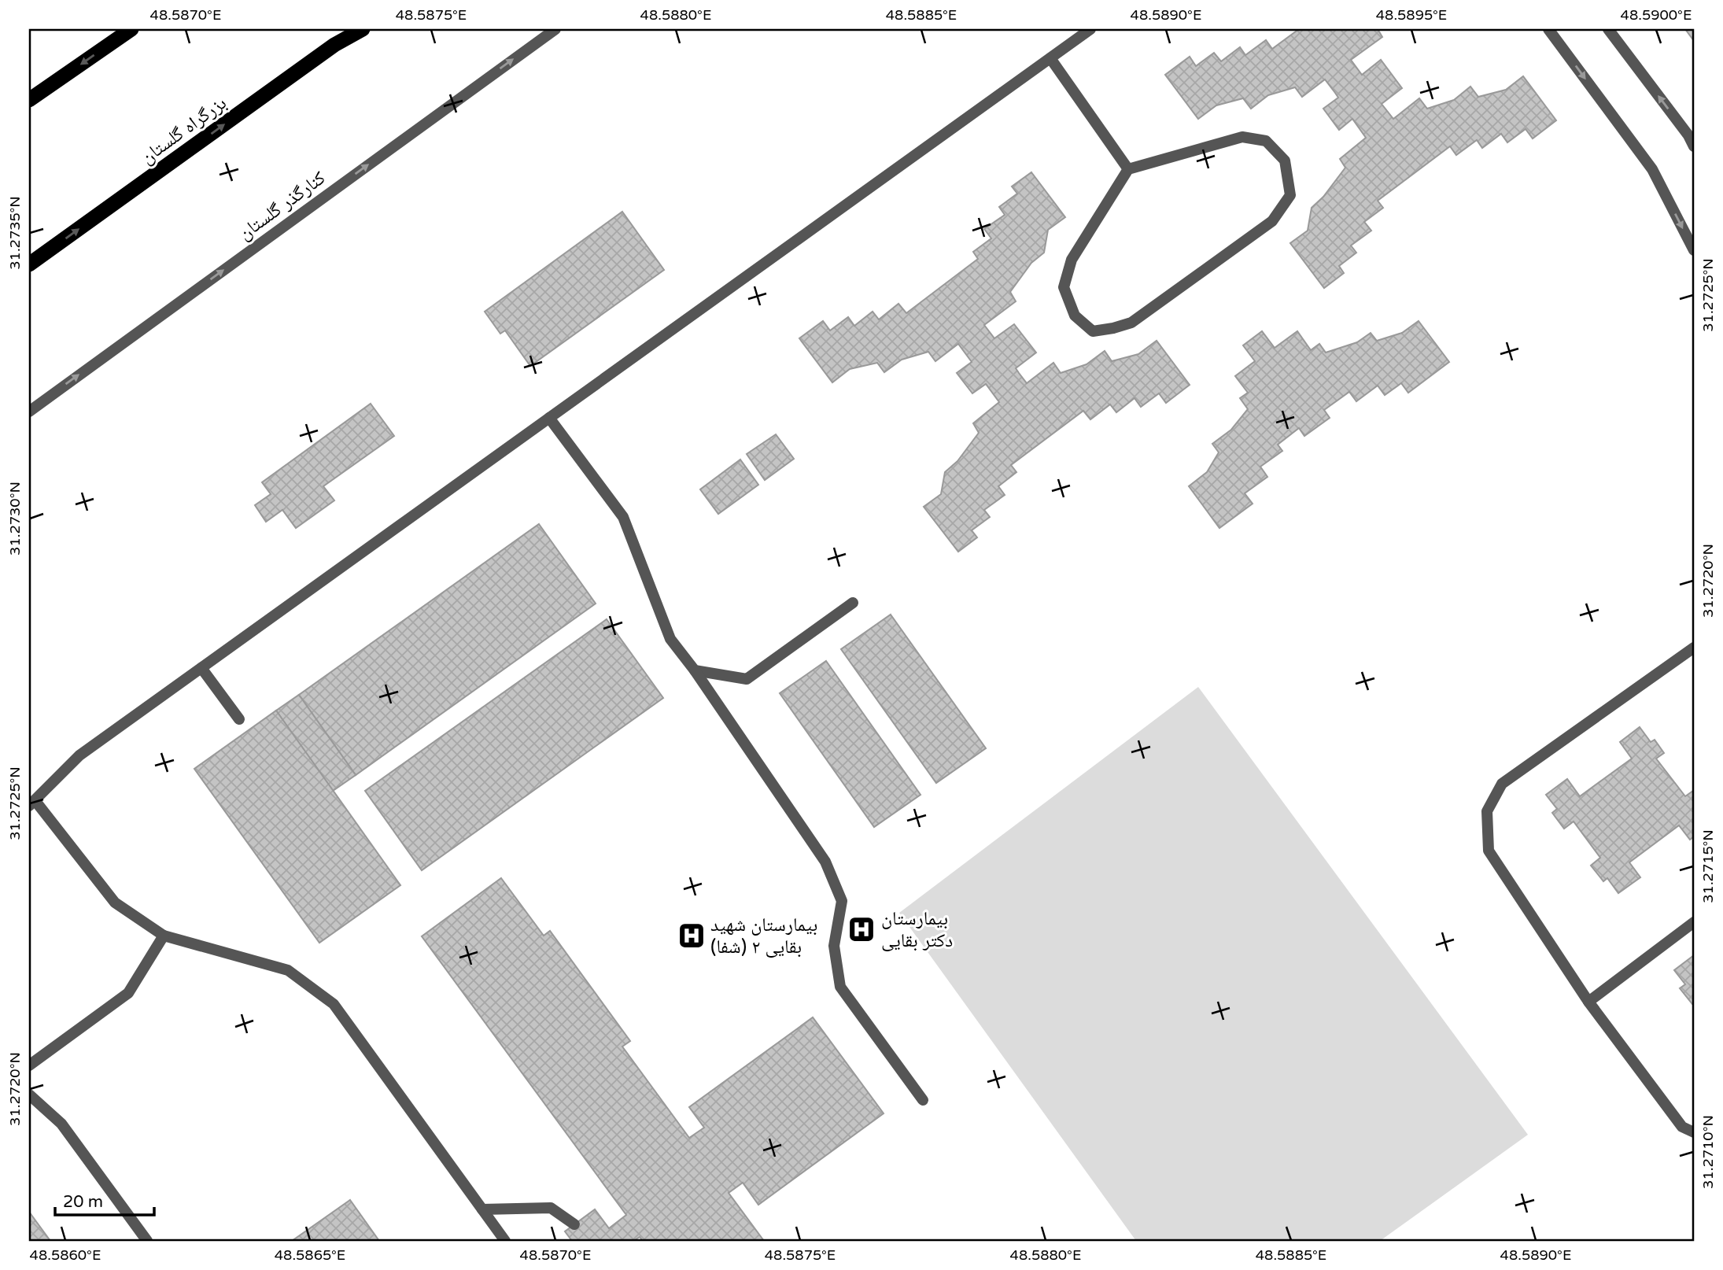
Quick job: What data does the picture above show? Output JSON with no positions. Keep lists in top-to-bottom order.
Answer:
{
  "streets": {
    "highway": ["بزرگراه گلستان"],
    "street": ["کنارگذر گلستان"]
  },
  "one_way": ["کنارگذر گلستان"],
  "places": {
    "hospital": ["بیمارستان دکتر بقایی", "بیمارستان شهید بقایی ۲ (شفا)"]
  },
  "scale_bar": "20 m",
  "coordinates": [
    "48.5870°E",
    "48.5875°E",
    "48.5880°E",
    "48.5885°E",
    "48.5890°E",
    "48.5895°E",
    "48.5900°E",
    "31.2735°N",
    "31.2725°N",
    "31.2730°N",
    "31.2720°N",
    "31.2715°N",
    "31.2710°N",
    "48.5860°E",
    "48.5865°E"
  ]
}
